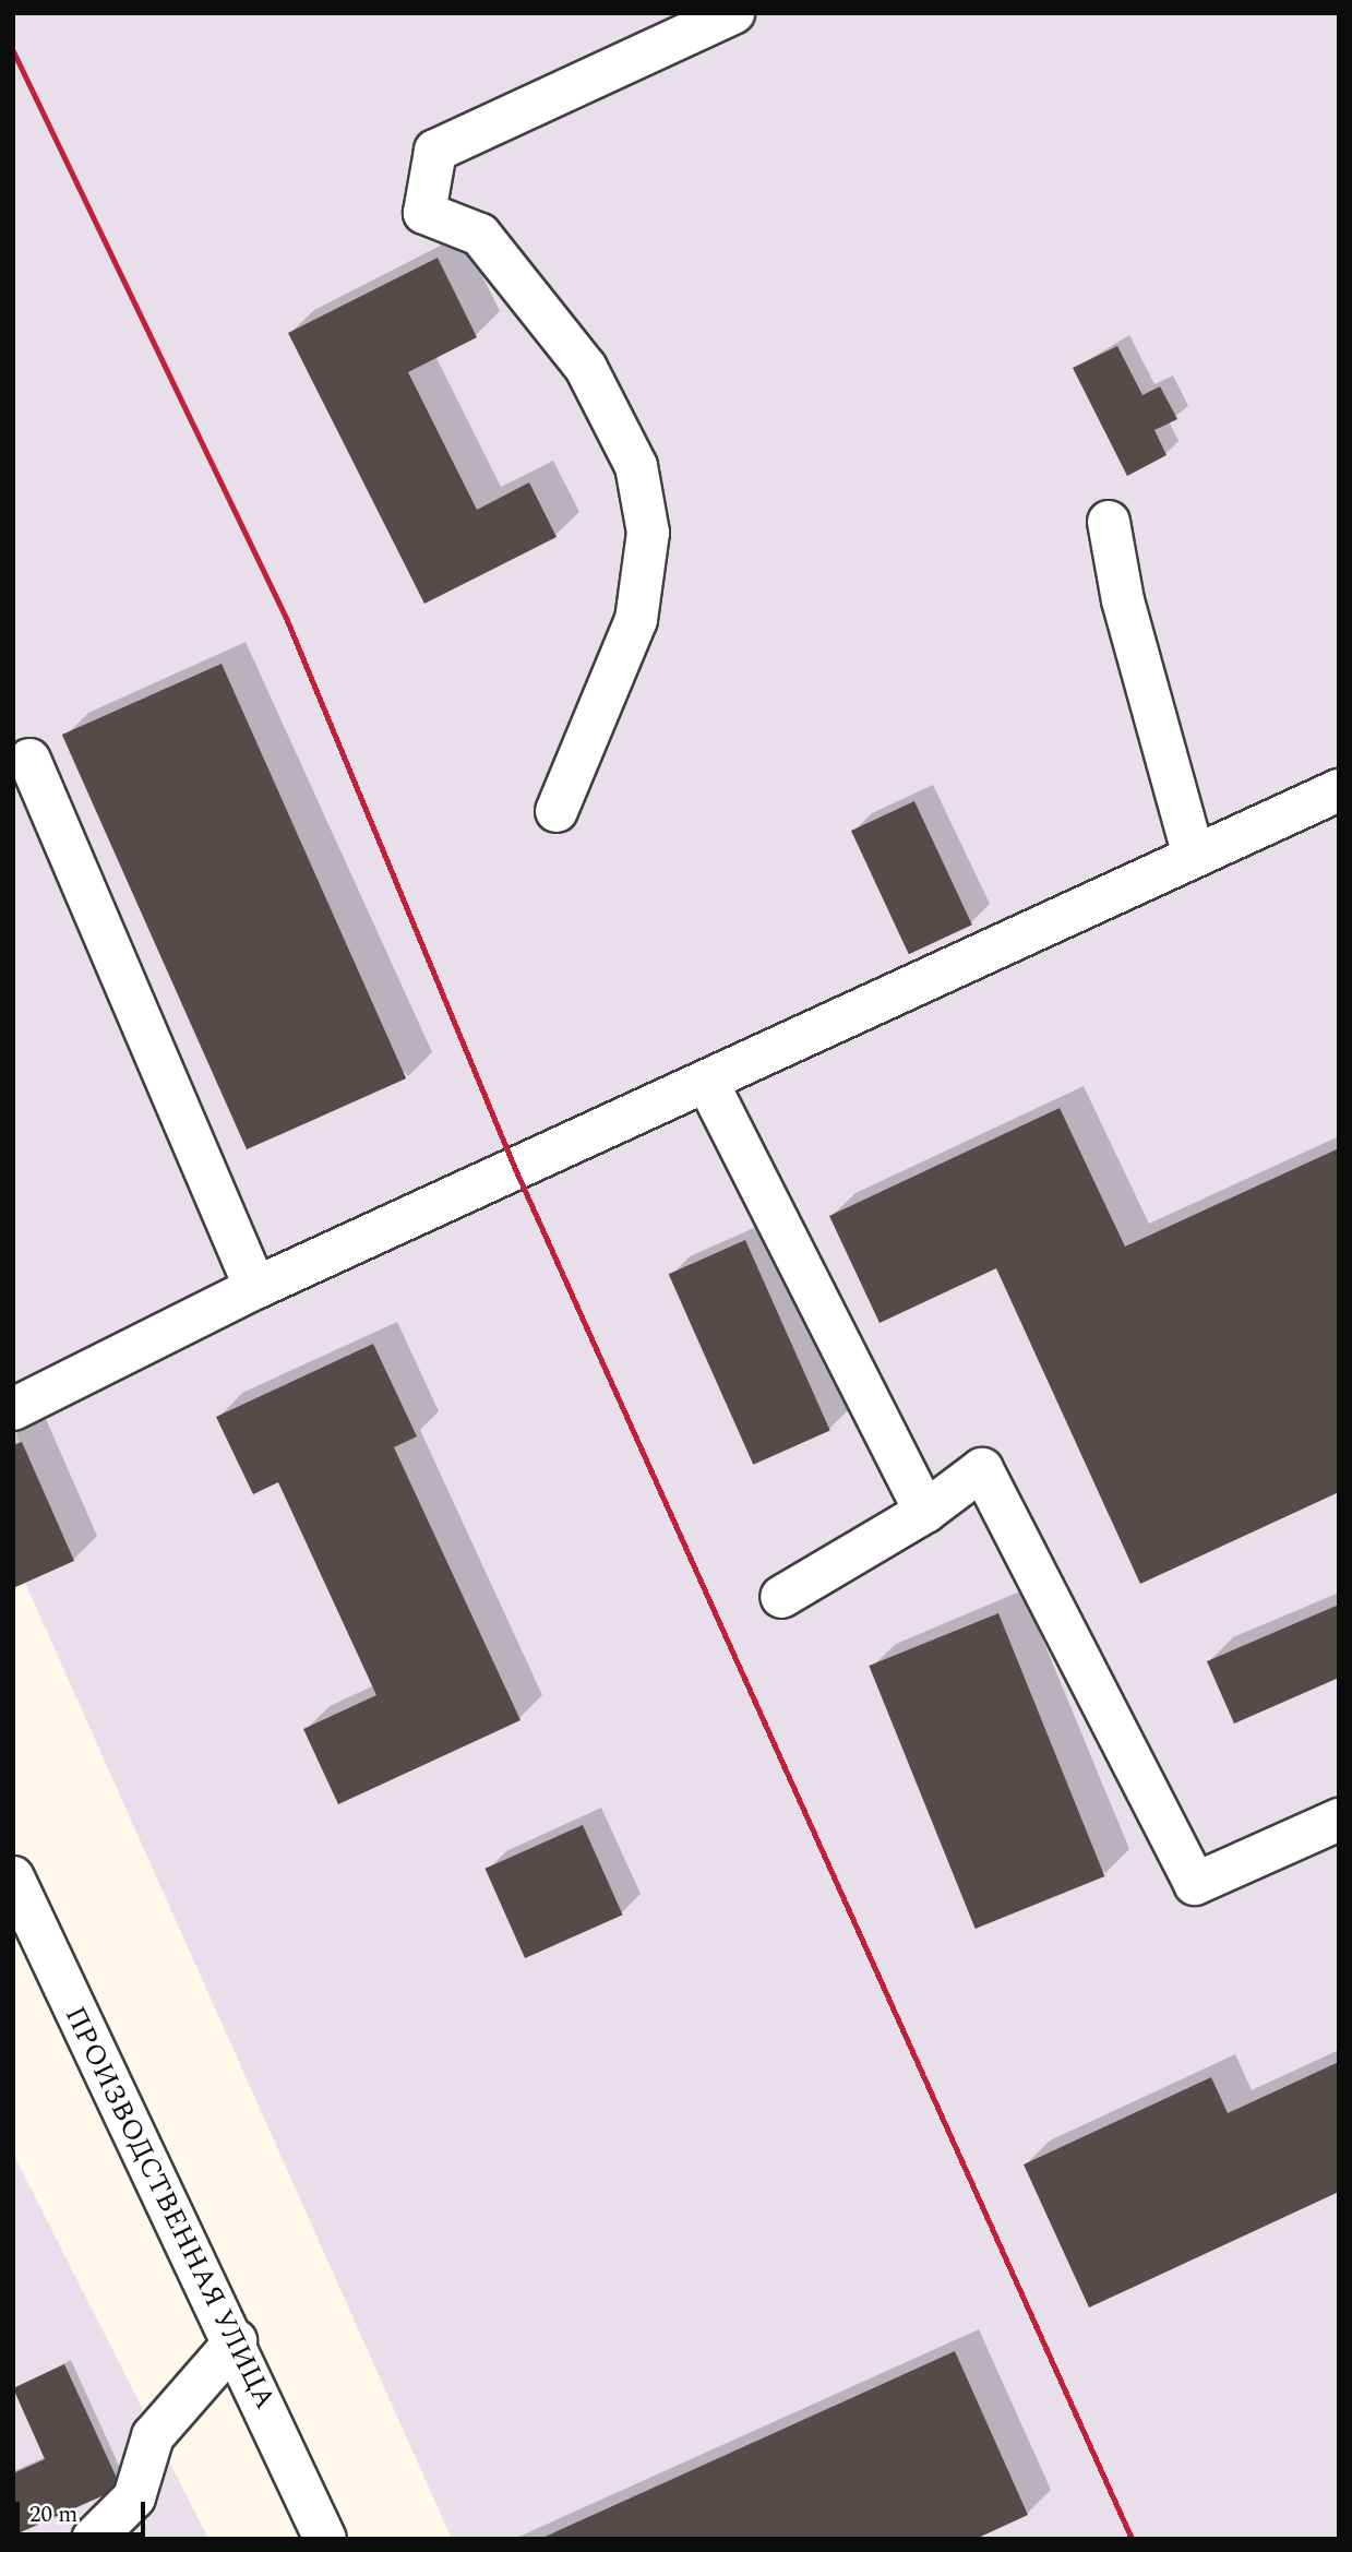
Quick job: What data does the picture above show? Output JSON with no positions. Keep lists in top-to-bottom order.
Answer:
{
  "streets": {
    "street": ["ПРОИЗВОДСТВЕННАЯ УЛИЦА"]
  },
  "scale_bar": "20 m"
}
